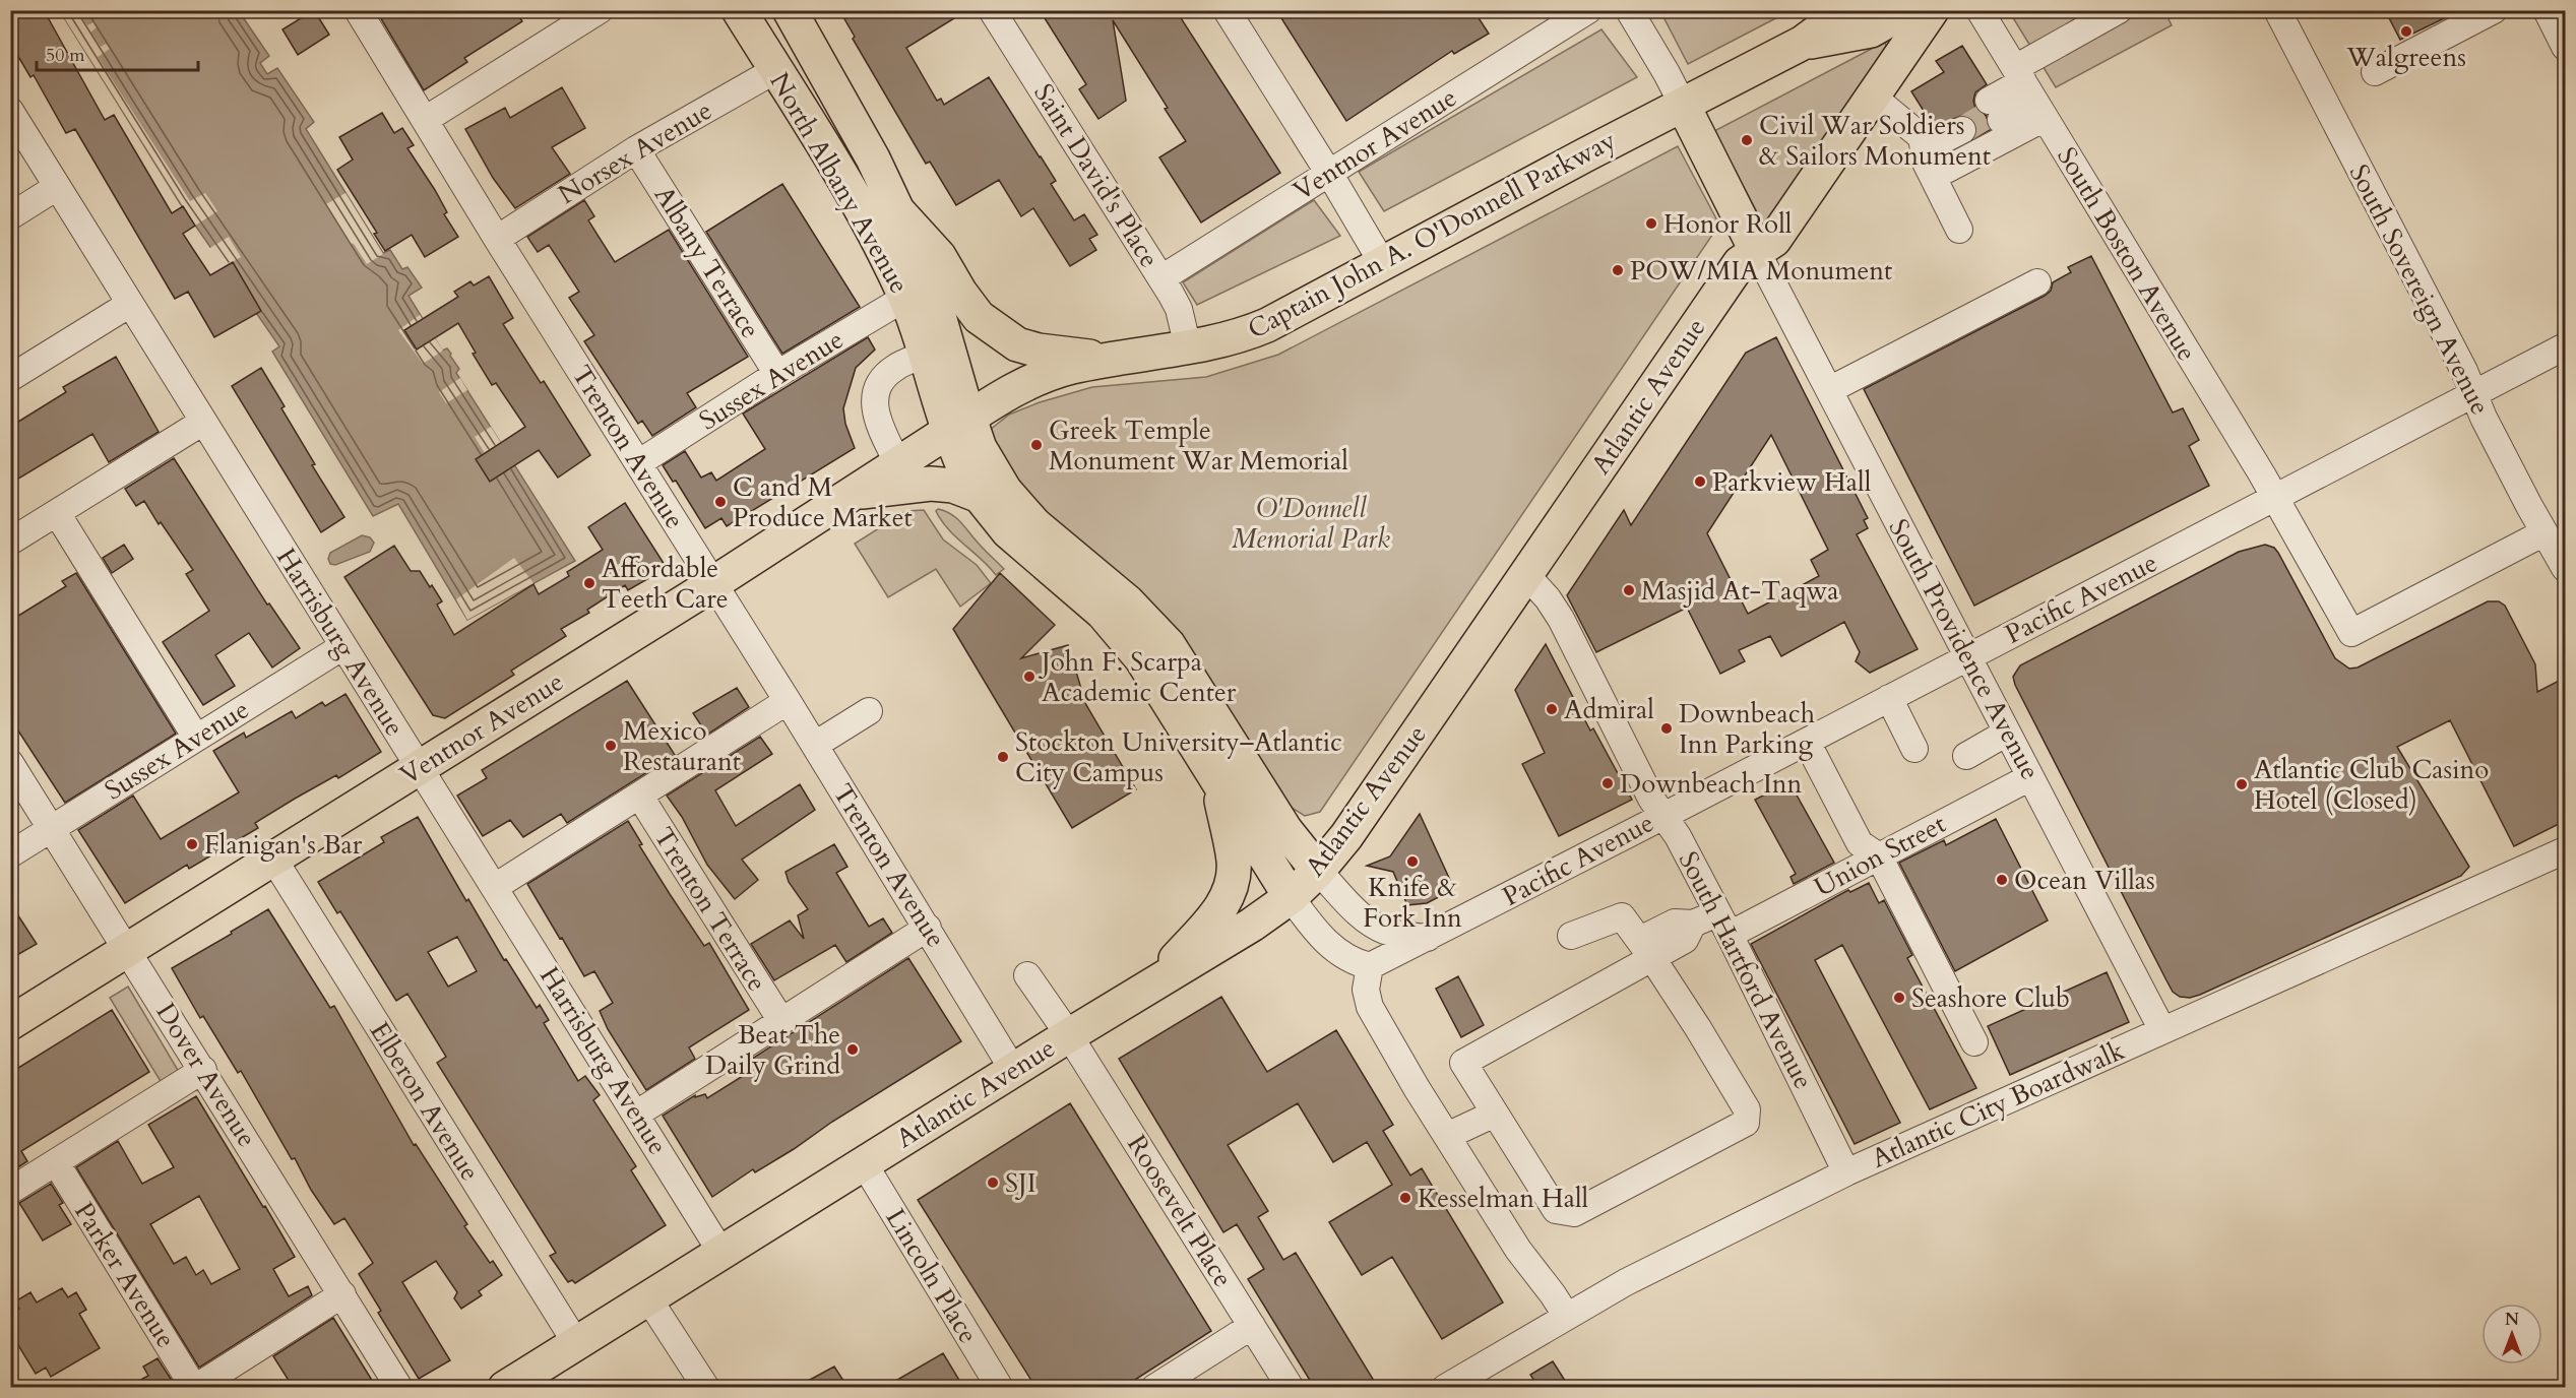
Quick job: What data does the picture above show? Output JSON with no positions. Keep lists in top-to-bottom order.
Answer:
{
  "streets": {
    "main road": [
      "Ventnor Avenue",
      "North Albany Avenue",
      "Captain John A. O'Donnell Parkway",
      "Atlantic Avenue",
      "South Providence Avenue"
    ],
    "street": [
      "Norsex Avenue",
      "Saint David's Place",
      "South Boston Avenue",
      "Albany Terrace",
      "South Sovereign Avenue",
      "Sussex Avenue",
      "Trenton Avenue",
      "Pacific Avenue",
      "Harrisburg Avenue",
      "Union Street",
      "Trenton Terrace",
      "South Hartford Avenue",
      "Dover Avenue",
      "Elberon Avenue",
      "Atlantic City Boardwalk",
      "Roosevelt Place",
      "Parker Avenue",
      "Lincoln Place"
    ]
  },
  "crossings": [
    ["Ventnor Avenue", "Saint David's Place"],
    ["Ventnor Avenue", "North Albany Avenue"],
    ["Ventnor Avenue", "Captain John A. O'Donnell Parkway"],
    ["Ventnor Avenue", "Trenton Avenue"],
    ["Ventnor Avenue", "Harrisburg Avenue"],
    ["Ventnor Avenue", "Dover Avenue"],
    ["Ventnor Avenue", "Elberon Avenue"],
    ["Norsex Avenue", "North Albany Avenue"],
    ["Norsex Avenue", "Albany Terrace"],
    ["Norsex Avenue", "Trenton Avenue"],
    ["Saint David's Place", "Captain John A. O'Donnell Parkway"],
    ["North Albany Avenue", "Captain John A. O'Donnell Parkway"],
    ["North Albany Avenue", "Sussex Avenue"],
    ["Captain John A. O'Donnell Parkway", "South Providence Avenue"],
    ["South Boston Avenue", "South Sovereign Avenue"],
    ["South Boston Avenue", "Pacific Avenue"],
    ["Albany Terrace", "Sussex Avenue"],
    ["South Sovereign Avenue", "Pacific Avenue"],
    ["Sussex Avenue", "Trenton Avenue"],
    ["Sussex Avenue", "Harrisburg Avenue"],
    ["Sussex Avenue", "Dover Avenue"],
    ["Atlantic Avenue", "Trenton Avenue"],
    ["Atlantic Avenue", "Harrisburg Avenue"],
    ["Atlantic Avenue", "South Providence Avenue"],
    ["Atlantic Avenue", "South Hartford Avenue"],
    ["Atlantic Avenue", "Elberon Avenue"],
    ["Atlantic Avenue", "Roosevelt Place"],
    ["Atlantic Avenue", "Lincoln Place"],
    ["Pacific Avenue", "South Providence Avenue"],
    ["Pacific Avenue", "South Hartford Avenue"],
    ["South Providence Avenue", "Union Street"],
    ["South Providence Avenue", "Atlantic City Boardwalk"],
    ["Union Street", "South Hartford Avenue"],
    ["South Hartford Avenue", "Atlantic City Boardwalk"]
  ],
  "parks": ["O'Donnell Memorial Park"],
  "places": [
    "Walgreens",
    "Civil War Soldiers & Sailors Monument",
    "Honor Roll",
    "POW/MIA Monument",
    "Greek Temple Monument War Memorial",
    "Parkview Hall",
    "C and M Produce Market",
    "Affordable Teeth Care",
    "Masjid At-Taqwa",
    "John F. Scarpa Academic Center",
    "Admiral",
    "Downbeach Inn Parking",
    "Mexico Restaurant",
    "Stockton University–Atlantic City Campus",
    "Downbeach Inn",
    "Atlantic Club Casino Hotel (Closed)",
    "Flanigan's Bar",
    "Knife & Fork Inn",
    "Ocean Villas",
    "Seashore Club",
    "Beat The Daily Grind",
    "SJI",
    "Kesselman Hall"
  ],
  "scale_bar": "50 m",
  "north": "top"
}
